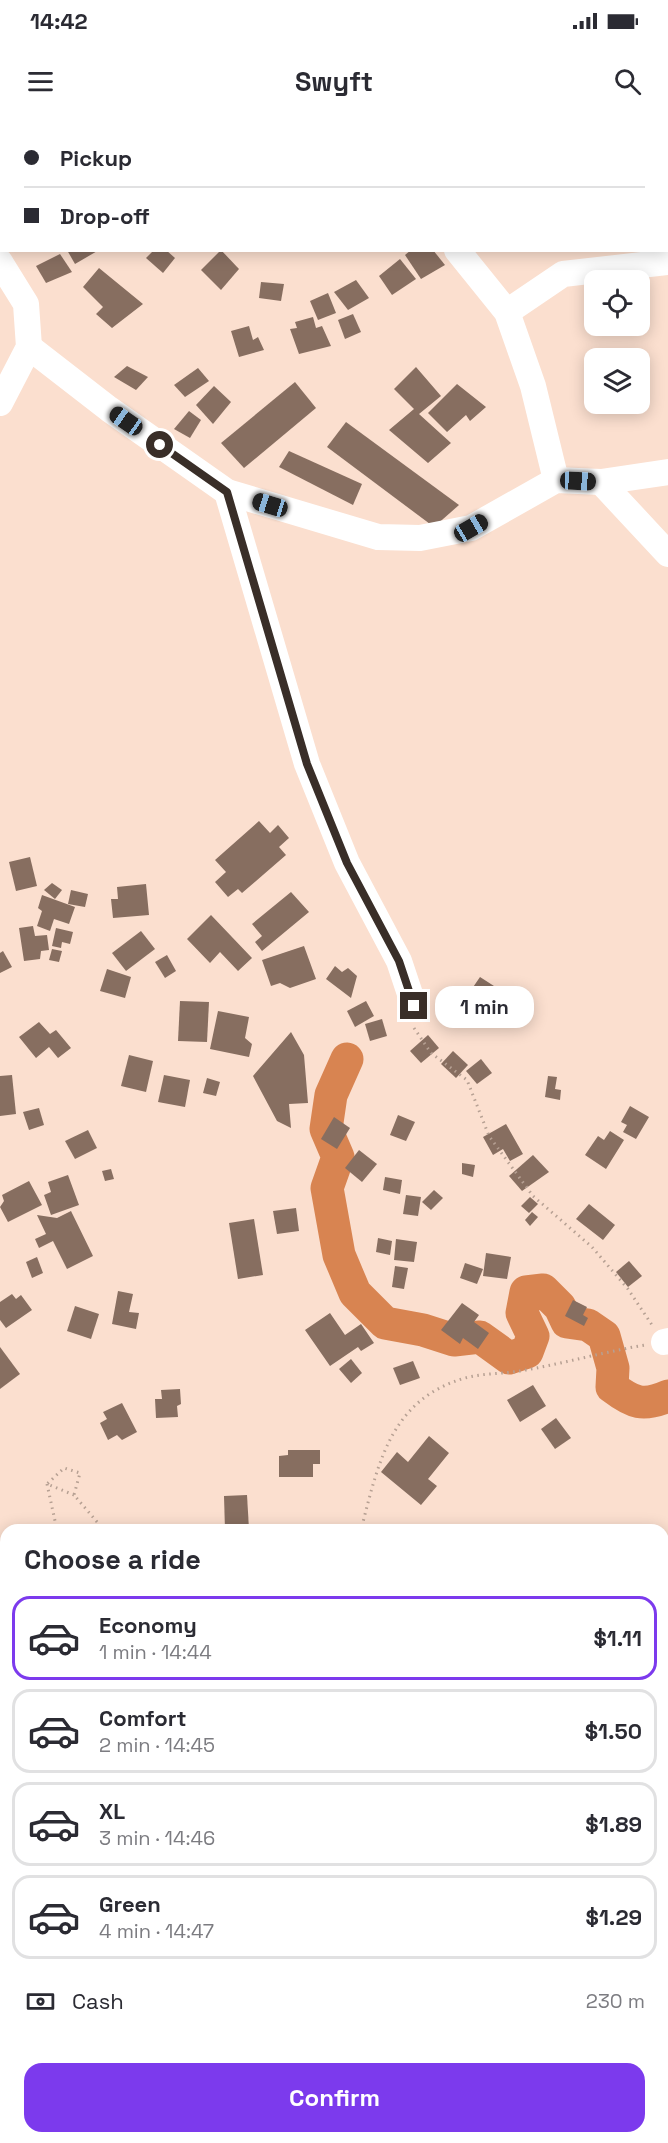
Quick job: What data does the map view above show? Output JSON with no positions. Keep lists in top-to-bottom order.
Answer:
{
  "page": {
    "status": "14:42",
    "header": "Swyft",
    "banner": ["Pickup", "Drop-off"],
    "bubble": "1 min",
    "heading": "Choose a ride",
    "list": [
      {
        "name": "Economy",
        "note": "1 min · 14:44",
        "value": "$1.11"
      },
      {
        "name": "Comfort",
        "note": "2 min · 14:45",
        "value": "$1.50"
      },
      {
        "name": "XL",
        "note": "3 min · 14:46",
        "value": "$1.89"
      },
      {
        "name": "Green",
        "note": "4 min · 14:47",
        "value": "$1.29"
      }
    ],
    "pay": ["Cash", "230 m"],
    "buttons": "Confirm"
  }
}
